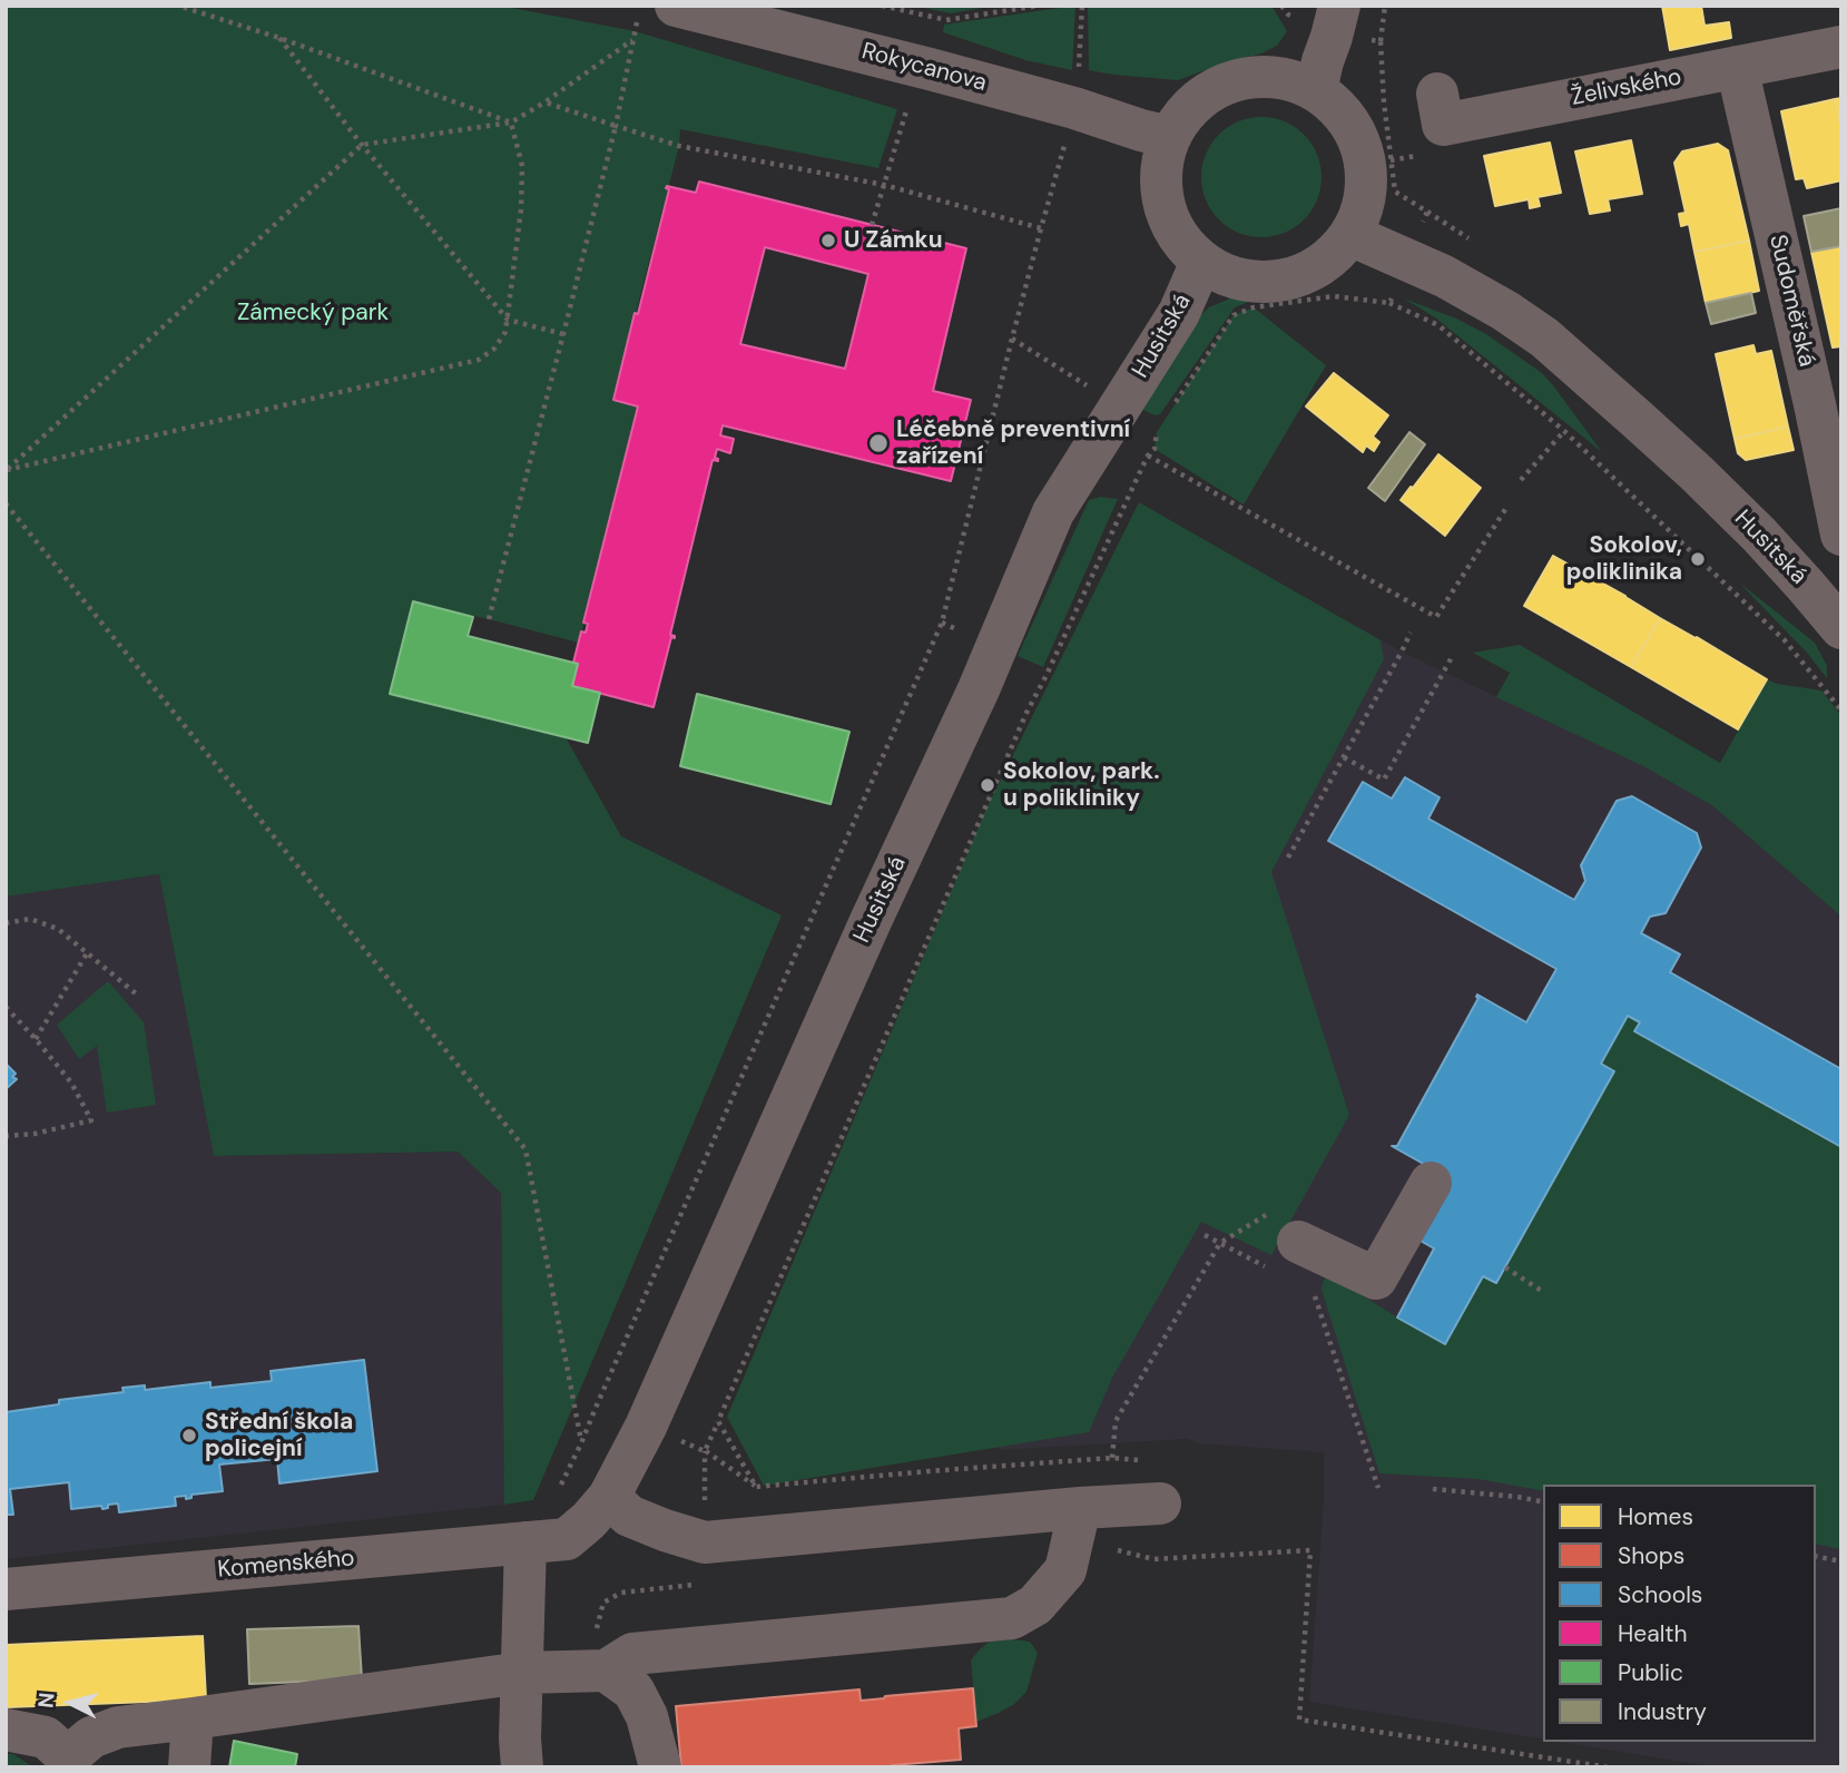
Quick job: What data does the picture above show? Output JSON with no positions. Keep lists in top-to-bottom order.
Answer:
{
  "streets": {
    "street": [
      "Rokycanova",
      "Želivského",
      "Sudoměřská",
      "Husitská",
      "Komenského"
    ]
  },
  "crossings": [
    ["Rokycanova", "Husitská"],
    ["Želivského", "Sudoměřská"],
    ["Husitská", "Komenského"]
  ],
  "parks": ["Zámecký park"],
  "places": [
    "U Zámku",
    "Léčebně preventivní zařízení",
    "Sokolov, poliklinika",
    "Sokolov, park. u polikliniky",
    "Střední škola policejní"
  ],
  "legend": [
    "Homes",
    "Shops",
    "Schools",
    "Health",
    "Public",
    "Industry"
  ],
  "north": "left"
}
